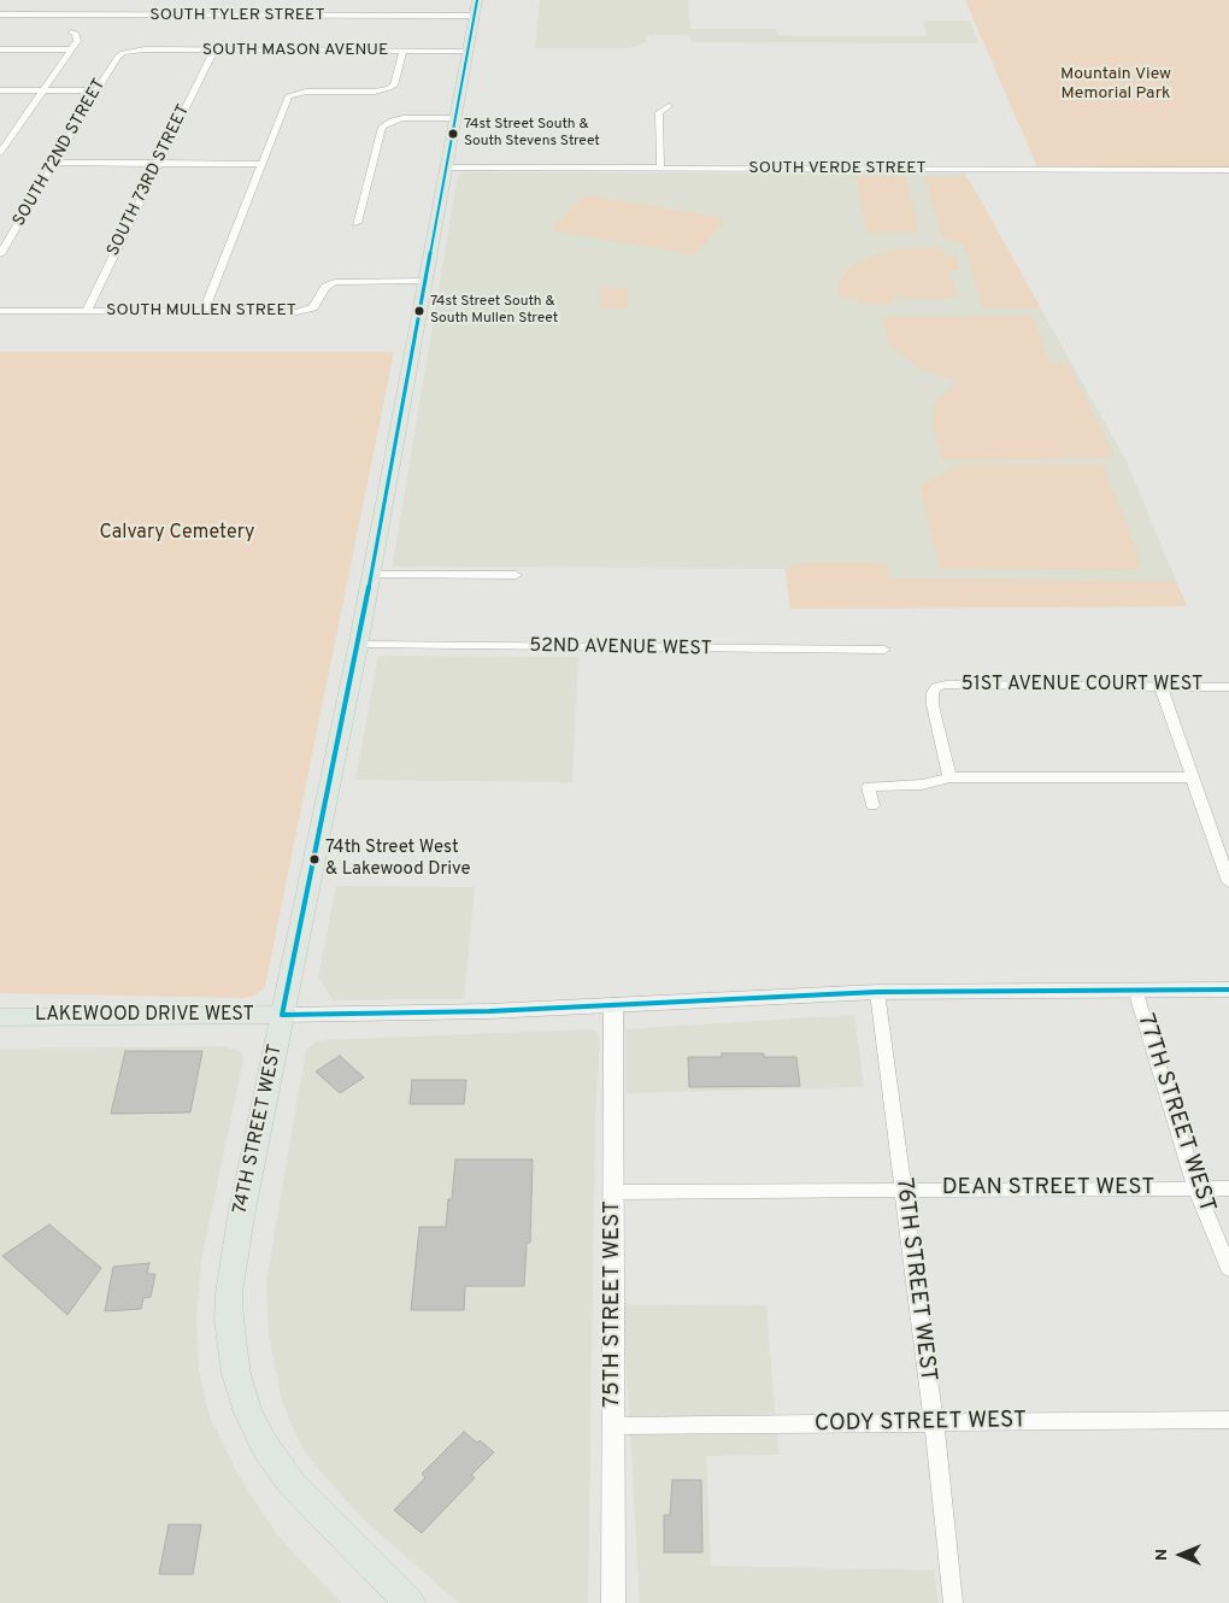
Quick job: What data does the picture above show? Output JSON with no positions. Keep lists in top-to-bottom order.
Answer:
{
  "streets": {
    "main road": ["LAKEWOOD DRIVE WEST", "74TH STREET WEST"],
    "street": [
      "SOUTH TYLER STREET",
      "SOUTH MASON AVENUE",
      "SOUTH 72ND STREET",
      "SOUTH VERDE STREET",
      "SOUTH 73RD STREET",
      "SOUTH MULLEN STREET",
      "52ND AVENUE WEST",
      "51ST AVENUE COURT WEST",
      "77TH STREET WEST",
      "DEAN STREET WEST",
      "76TH STREET WEST",
      "75TH STREET WEST",
      "CODY STREET WEST"
    ]
  },
  "crossings": [
    ["SOUTH TYLER STREET", "74TH STREET WEST"],
    ["SOUTH MASON AVENUE", "SOUTH 72ND STREET"],
    ["SOUTH MASON AVENUE", "SOUTH 73RD STREET"],
    ["SOUTH MASON AVENUE", "74TH STREET WEST"],
    ["SOUTH VERDE STREET", "74TH STREET WEST"],
    ["SOUTH 73RD STREET", "SOUTH MULLEN STREET"],
    ["SOUTH MULLEN STREET", "74TH STREET WEST"],
    ["52ND AVENUE WEST", "74TH STREET WEST"],
    ["LAKEWOOD DRIVE WEST", "77TH STREET WEST"],
    ["LAKEWOOD DRIVE WEST", "74TH STREET WEST"],
    ["LAKEWOOD DRIVE WEST", "76TH STREET WEST"],
    ["LAKEWOOD DRIVE WEST", "75TH STREET WEST"],
    ["77TH STREET WEST", "DEAN STREET WEST"],
    ["DEAN STREET WEST", "76TH STREET WEST"],
    ["DEAN STREET WEST", "75TH STREET WEST"],
    ["76TH STREET WEST", "CODY STREET WEST"],
    ["75TH STREET WEST", "CODY STREET WEST"]
  ],
  "parks": ["Mountain View Memorial Park", "Calvary Cemetery"],
  "places": ["74st Street South & South Stevens Street", "74st Street South & South Mullen Street", "74th Street West & Lakewood Drive"],
  "north": "left"
}
